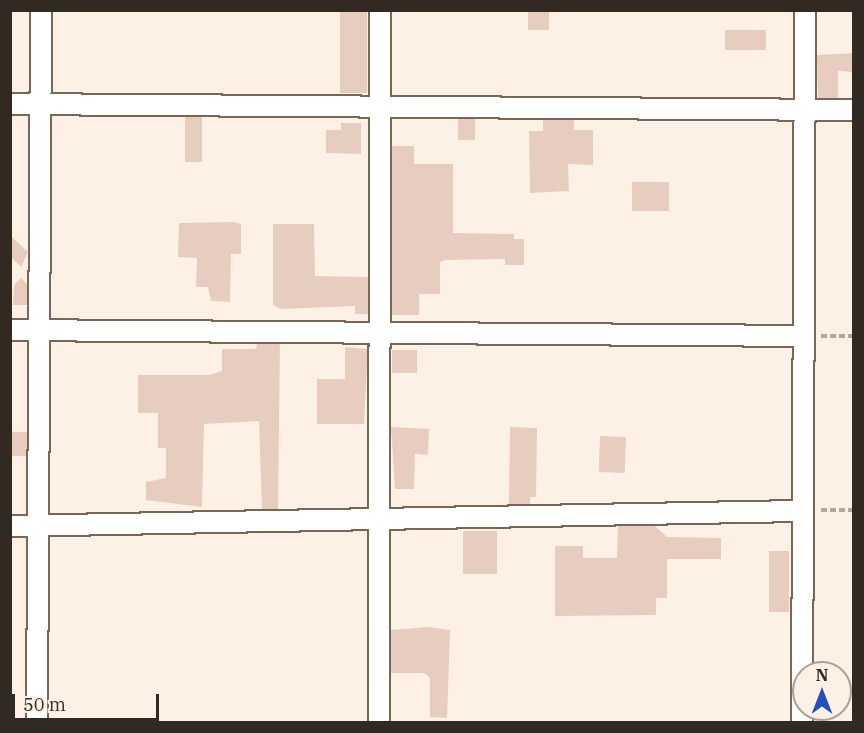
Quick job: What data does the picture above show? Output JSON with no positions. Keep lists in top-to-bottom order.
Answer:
{
  "scale_bar": "50 m",
  "north": "top"
}
